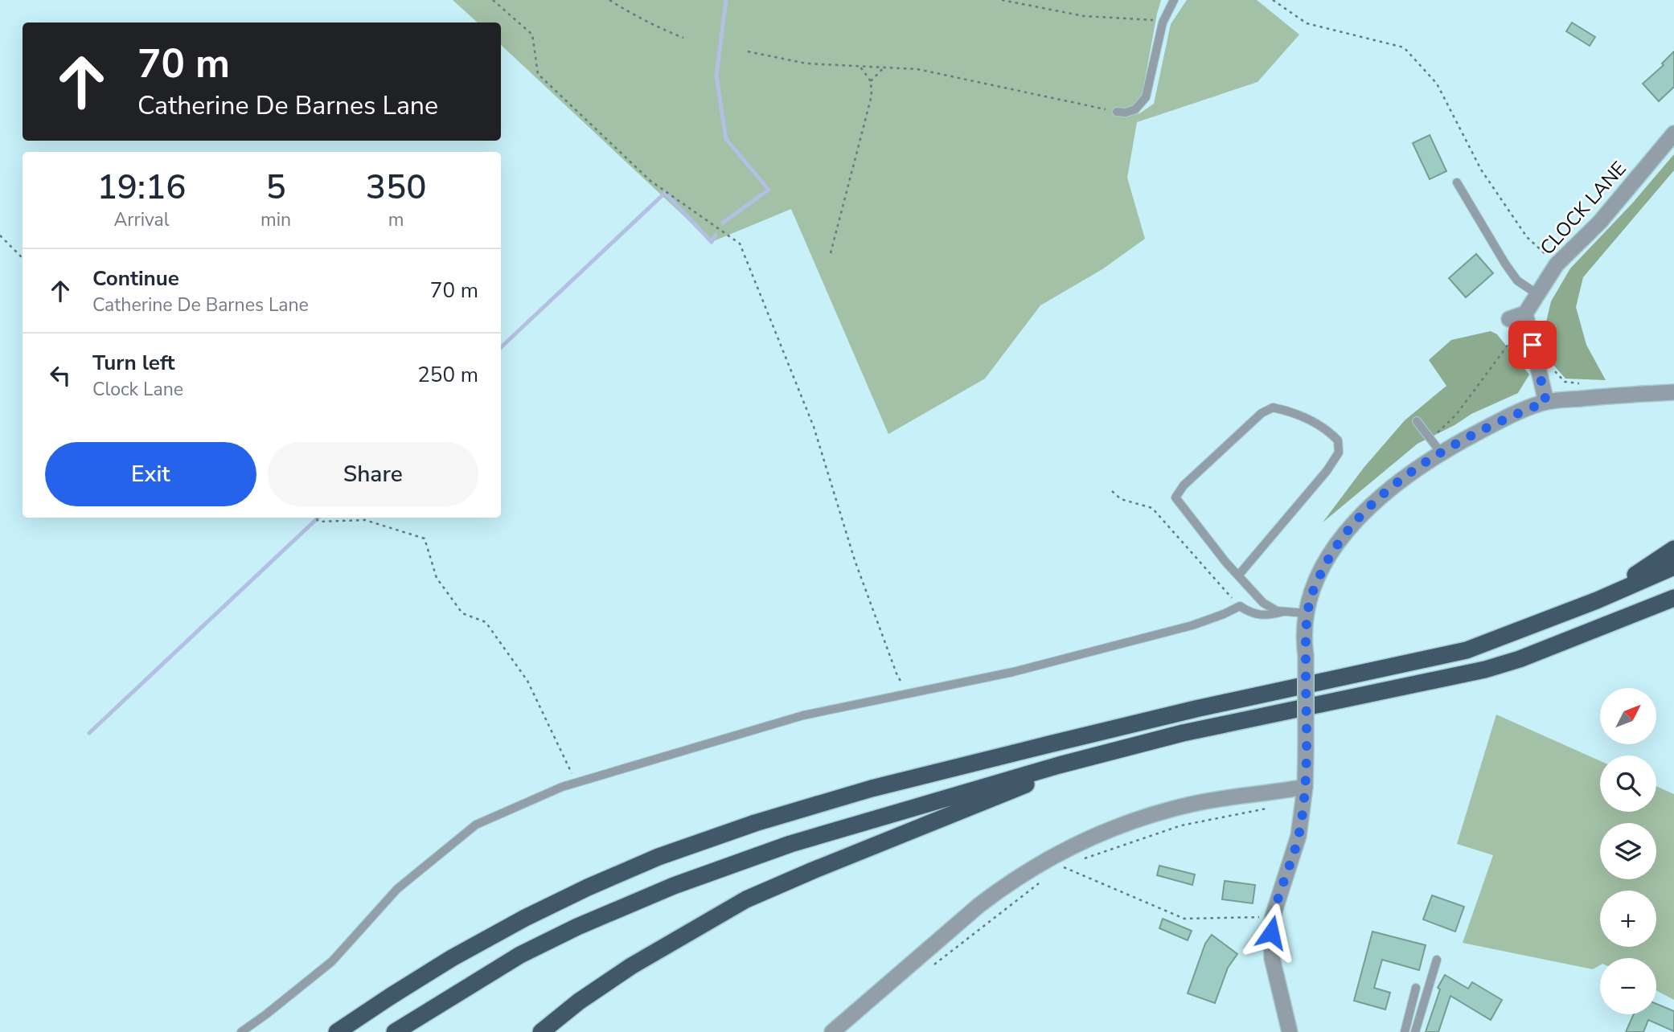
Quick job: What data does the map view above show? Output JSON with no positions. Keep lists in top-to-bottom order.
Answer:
{
  "streets": {
    "street": ["CLOCK LANE"]
  },
  "north": "top right",
  "page": {
    "turn": ["70 m", "Catherine De Barnes Lane"],
    "eta": [
      "19:16",
      "Arrival",
      "5",
      "min",
      "350",
      "m"
    ],
    "list": [
      {
        "name": "Continue",
        "note": "Catherine De Barnes Lane",
        "value": "70 m"
      },
      {
        "name": "Turn left",
        "note": "Clock Lane",
        "value": "250 m"
      }
    ],
    "buttons": ["Exit", "Share"],
    "map_buttons": ["+", "−"]
  }
}
